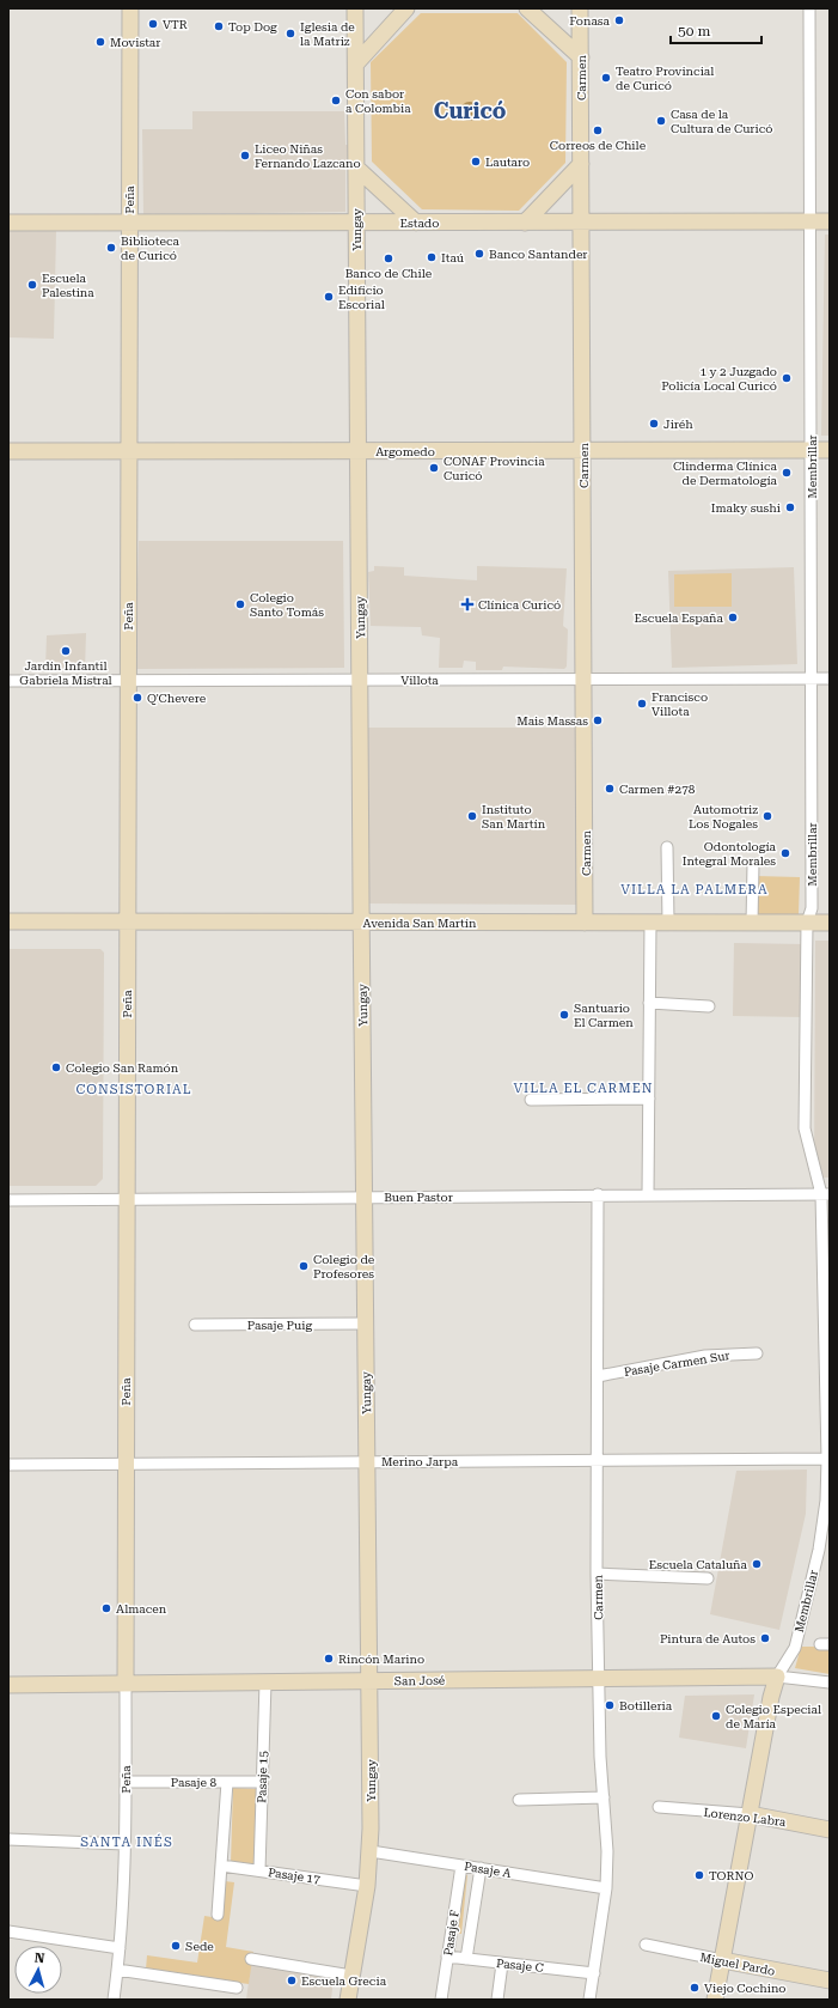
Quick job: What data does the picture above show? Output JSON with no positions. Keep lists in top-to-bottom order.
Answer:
{
  "streets": {
    "street": [
      "Carmen",
      "Peña",
      "Estado",
      "Yungay",
      "Argomedo",
      "Membrillar",
      "Villota",
      "Avenida San Martín",
      "Buen Pastor",
      "Pasaje Puig",
      "Pasaje Carmen Sur",
      "Merino Jarpa",
      "San José",
      "Pasaje 15",
      "Pasaje 8",
      "Lorenzo Labra",
      "Pasaje A",
      "Pasaje 17",
      "Pasaje F",
      "Miguel Pardo",
      "Pasaje C"
    ]
  },
  "crossings": [
    ["Carmen", "Estado"],
    ["Carmen", "Argomedo"],
    ["Carmen", "Villota"],
    ["Carmen", "Avenida San Martín"],
    ["Carmen", "Buen Pastor"],
    ["Carmen", "Pasaje Carmen Sur"],
    ["Carmen", "Merino Jarpa"],
    ["Carmen", "San José"],
    ["Carmen", "Pasaje A"],
    ["Carmen", "Pasaje C"],
    ["Peña", "Estado"],
    ["Peña", "Argomedo"],
    ["Peña", "Villota"],
    ["Peña", "Avenida San Martín"],
    ["Peña", "Buen Pastor"],
    ["Peña", "Merino Jarpa"],
    ["Peña", "San José"],
    ["Peña", "Pasaje 8"],
    ["Estado", "Yungay"],
    ["Estado", "Membrillar"],
    ["Yungay", "Argomedo"],
    ["Yungay", "Villota"],
    ["Yungay", "Avenida San Martín"],
    ["Yungay", "Buen Pastor"],
    ["Yungay", "Pasaje Puig"],
    ["Yungay", "Merino Jarpa"],
    ["Yungay", "San José"],
    ["Yungay", "Pasaje A"],
    ["Yungay", "Pasaje 17"],
    ["Argomedo", "Membrillar"],
    ["Membrillar", "Villota"],
    ["Membrillar", "Avenida San Martín"],
    ["Membrillar", "Buen Pastor"],
    ["Membrillar", "Merino Jarpa"],
    ["Membrillar", "San José"],
    ["Membrillar", "Lorenzo Labra"],
    ["Membrillar", "Miguel Pardo"],
    ["San José", "Pasaje 15"],
    ["Pasaje 15", "Pasaje 8"],
    ["Pasaje 15", "Pasaje 17"],
    ["Pasaje A", "Pasaje F"],
    ["Pasaje F", "Pasaje C"]
  ],
  "districts": [
    "Curicó",
    "VILLA LA PALMERA",
    "VILLA EL CARMEN",
    "CONSISTORIAL",
    "SANTA INÉS"
  ],
  "places": {
    "other": [
      "Fonasa",
      "VTR",
      "Top Dog",
      "Iglesia de la Matriz",
      "Movistar",
      "Teatro Provincial de Curicó",
      "Con sabor a Colombia",
      "Casa de la Cultura de Curicó",
      "Correos de Chile",
      "Liceo Niñas Fernando Lazcano",
      "Lautaro",
      "Biblioteca de Curicó",
      "Banco Santander",
      "Itaú",
      "Banco de Chile",
      "Escuela Palestina",
      "Edificio Escorial",
      "1 y 2 Juzgado Policía Local Curicó",
      "Jiréh",
      "CONAF Provincia Curicó",
      "Clinderma Clínica de Dermatología",
      "Imaky sushi",
      "Colegio Santo Tomás",
      "Escuela España",
      "Jardín Infantil Gabriela Mistral",
      "Q'Chevere",
      "Francisco Villota",
      "Mais Massas",
      "Carmen #278",
      "Instituto San Martín",
      "Automotriz Los Nogales",
      "Odontología Integral Morales",
      "Santuario El Carmen",
      "Colegio San Ramón",
      "Colegio de Profesores",
      "Escuela Cataluña",
      "Almacen",
      "Pintura de Autos",
      "Rincón Marino",
      "Botilleria",
      "Colegio Especial de María",
      "TORNO",
      "Sede",
      "Escuela Grecia",
      "Viejo Cochino"
    ],
    "health": ["Clínica Curicó"]
  },
  "scale_bar": "50 m",
  "north": "top"
}
